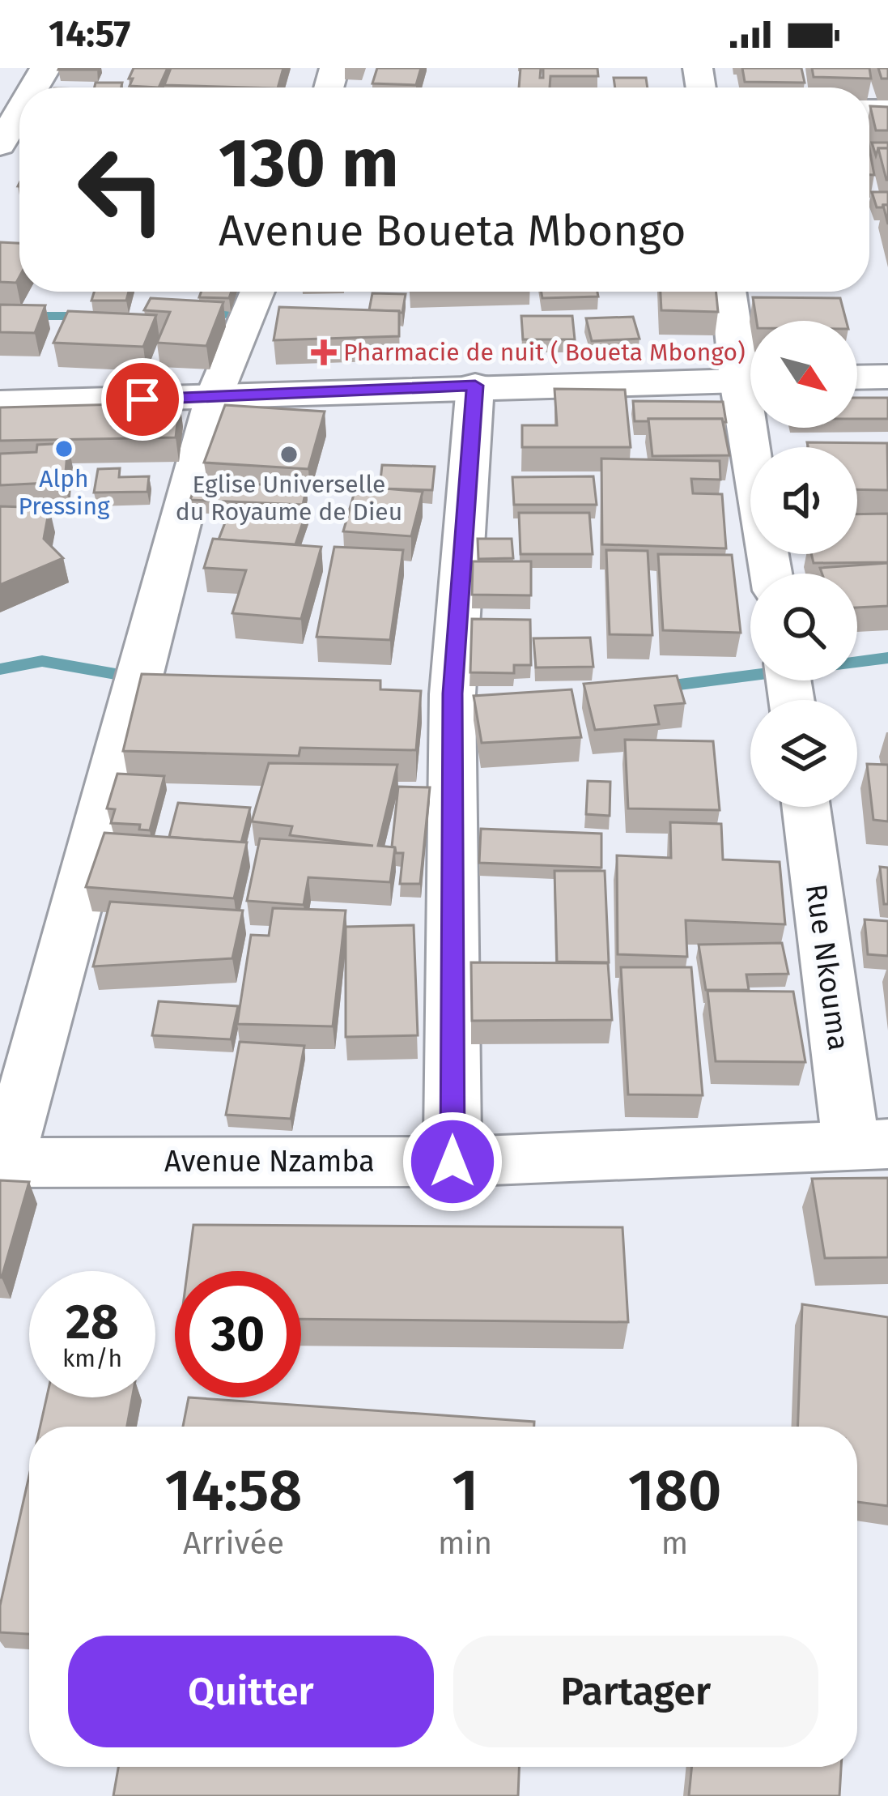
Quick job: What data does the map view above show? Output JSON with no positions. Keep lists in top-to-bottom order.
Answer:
{
  "streets": {
    "street": ["Rue Nkouma", "Avenue Nzamba"]
  },
  "crossings": [
    ["Rue Nkouma", "Avenue Nzamba"]
  ],
  "places": {
    "health": ["Pharmacie de nuit ( Boueta Mbongo)"],
    "other": ["Alph Pressing", "Eglise Universelle du Royaume de Dieu"]
  },
  "north": "bottom right",
  "page": {
    "status": "14:57",
    "turn": ["130 m", "Avenue Boueta Mbongo"],
    "speed": "28 km/h",
    "limit": "30",
    "eta": [
      "14:58",
      "Arrivée",
      "1",
      "min",
      "180",
      "m"
    ],
    "buttons": ["Quitter", "Partager"]
  }
}
